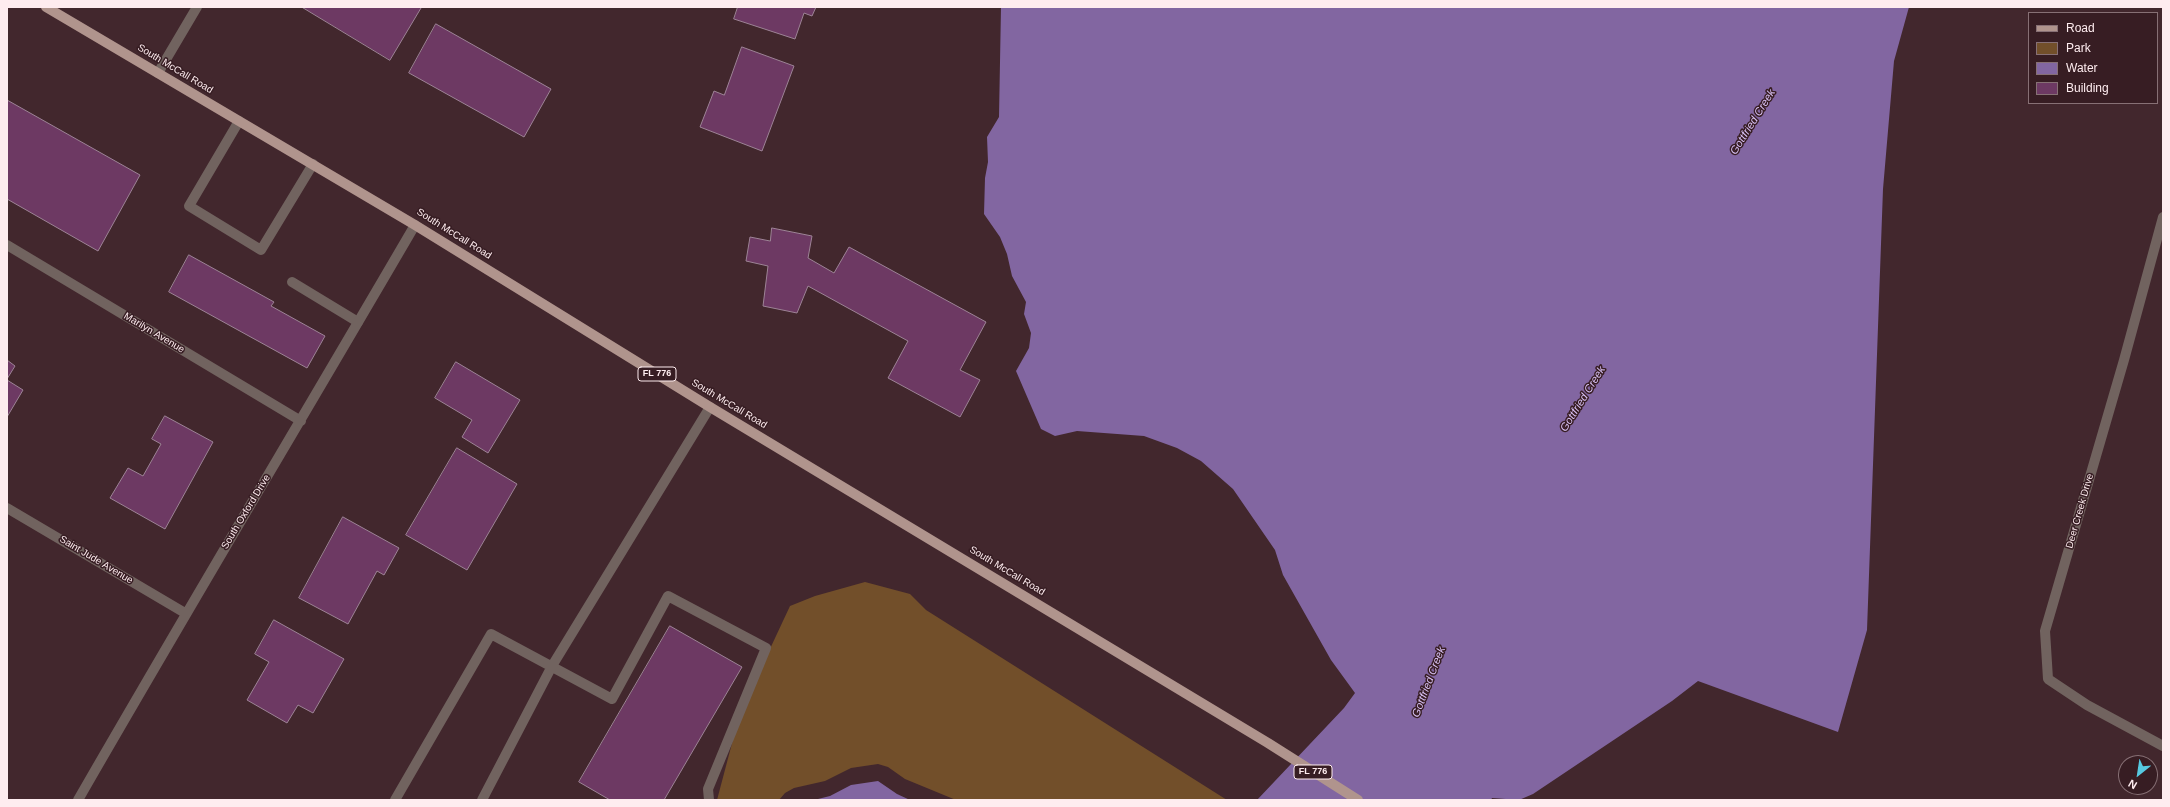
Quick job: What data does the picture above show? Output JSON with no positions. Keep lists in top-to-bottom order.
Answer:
{
  "streets": {
    "main road": ["South McCall Road", "FL 776"],
    "street": [
      "Marilyn Avenue",
      "Deer Creek Drive",
      "South Oxford Drive",
      "Saint Jude Avenue"
    ]
  },
  "crossings": [
    ["South McCall Road", "South Oxford Drive"],
    ["Marilyn Avenue", "South Oxford Drive"],
    ["South Oxford Drive", "Saint Jude Avenue"]
  ],
  "water": ["Gottfried Creek"],
  "legend": [
    "Road",
    "Park",
    "Water",
    "Building"
  ],
  "north": "bottom left"
}
